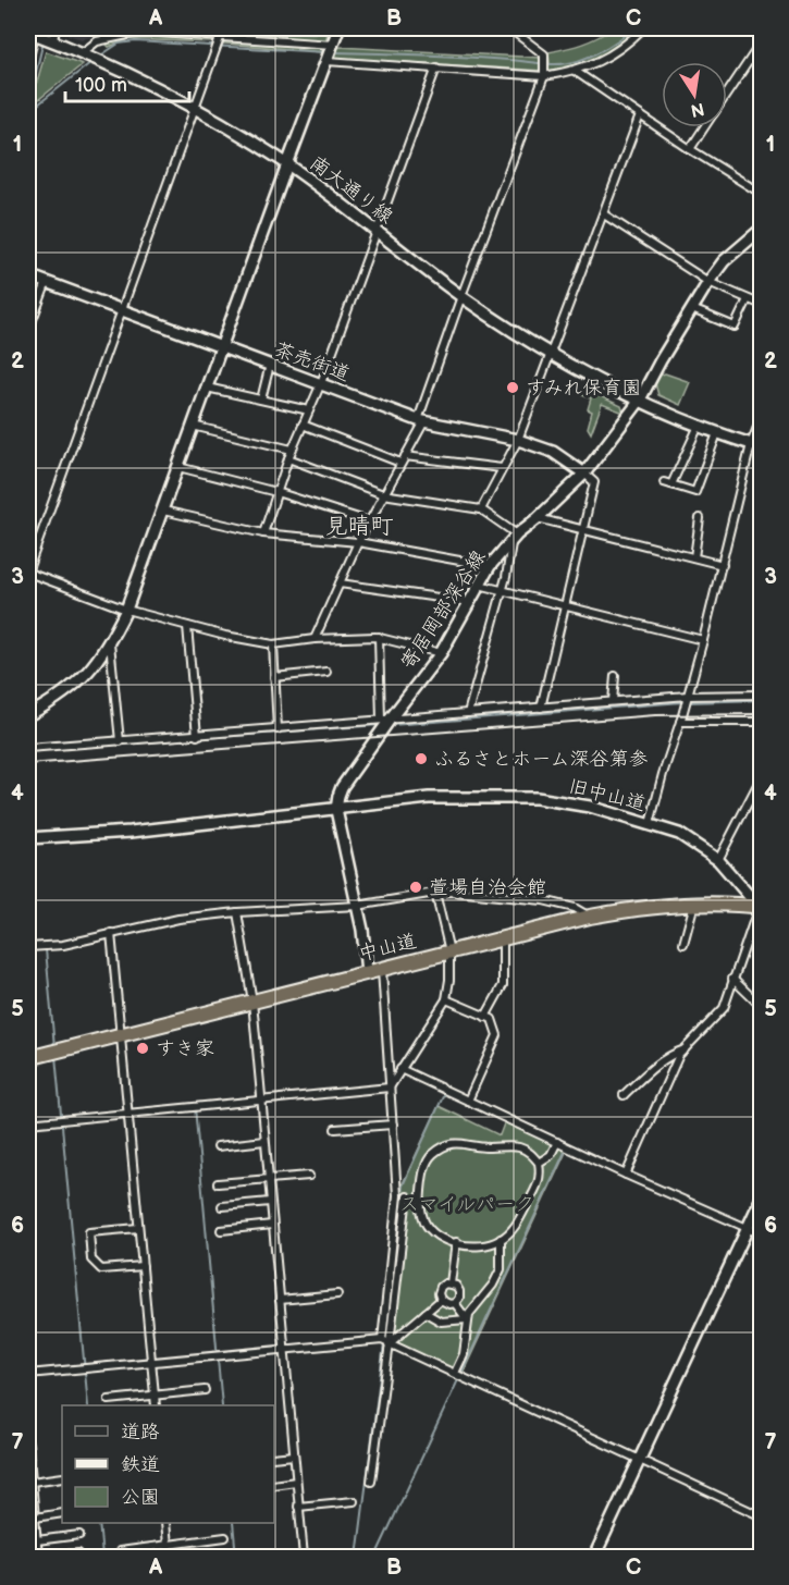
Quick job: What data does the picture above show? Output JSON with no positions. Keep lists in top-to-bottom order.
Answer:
{
  "streets": {
    "highway": ["中山道"],
    "street": [
      "南大通り線",
      "茶売街道",
      "寄居岡部深谷線",
      "旧中山道"
    ]
  },
  "crossings": [
    ["南大通り線", "寄居岡部深谷線"],
    ["茶売街道", "寄居岡部深谷線"],
    ["寄居岡部深谷線", "旧中山道"],
    ["旧中山道", "中山道"]
  ],
  "districts": ["見晴町"],
  "parks": ["スマイルパーク"],
  "places": [
    "すみれ保育園",
    "ふるさとホーム深谷第参",
    "萱場自治会館",
    "すき家"
  ],
  "legend": ["道路", "鉄道", "公園"],
  "scale_bar": "100 m",
  "north": "bottom",
  "grid": {
    "columns": ["A", "B", "C"],
    "rows": [
      "1",
      "2",
      "3",
      "4",
      "5",
      "6",
      "7"
    ]
  }
}
